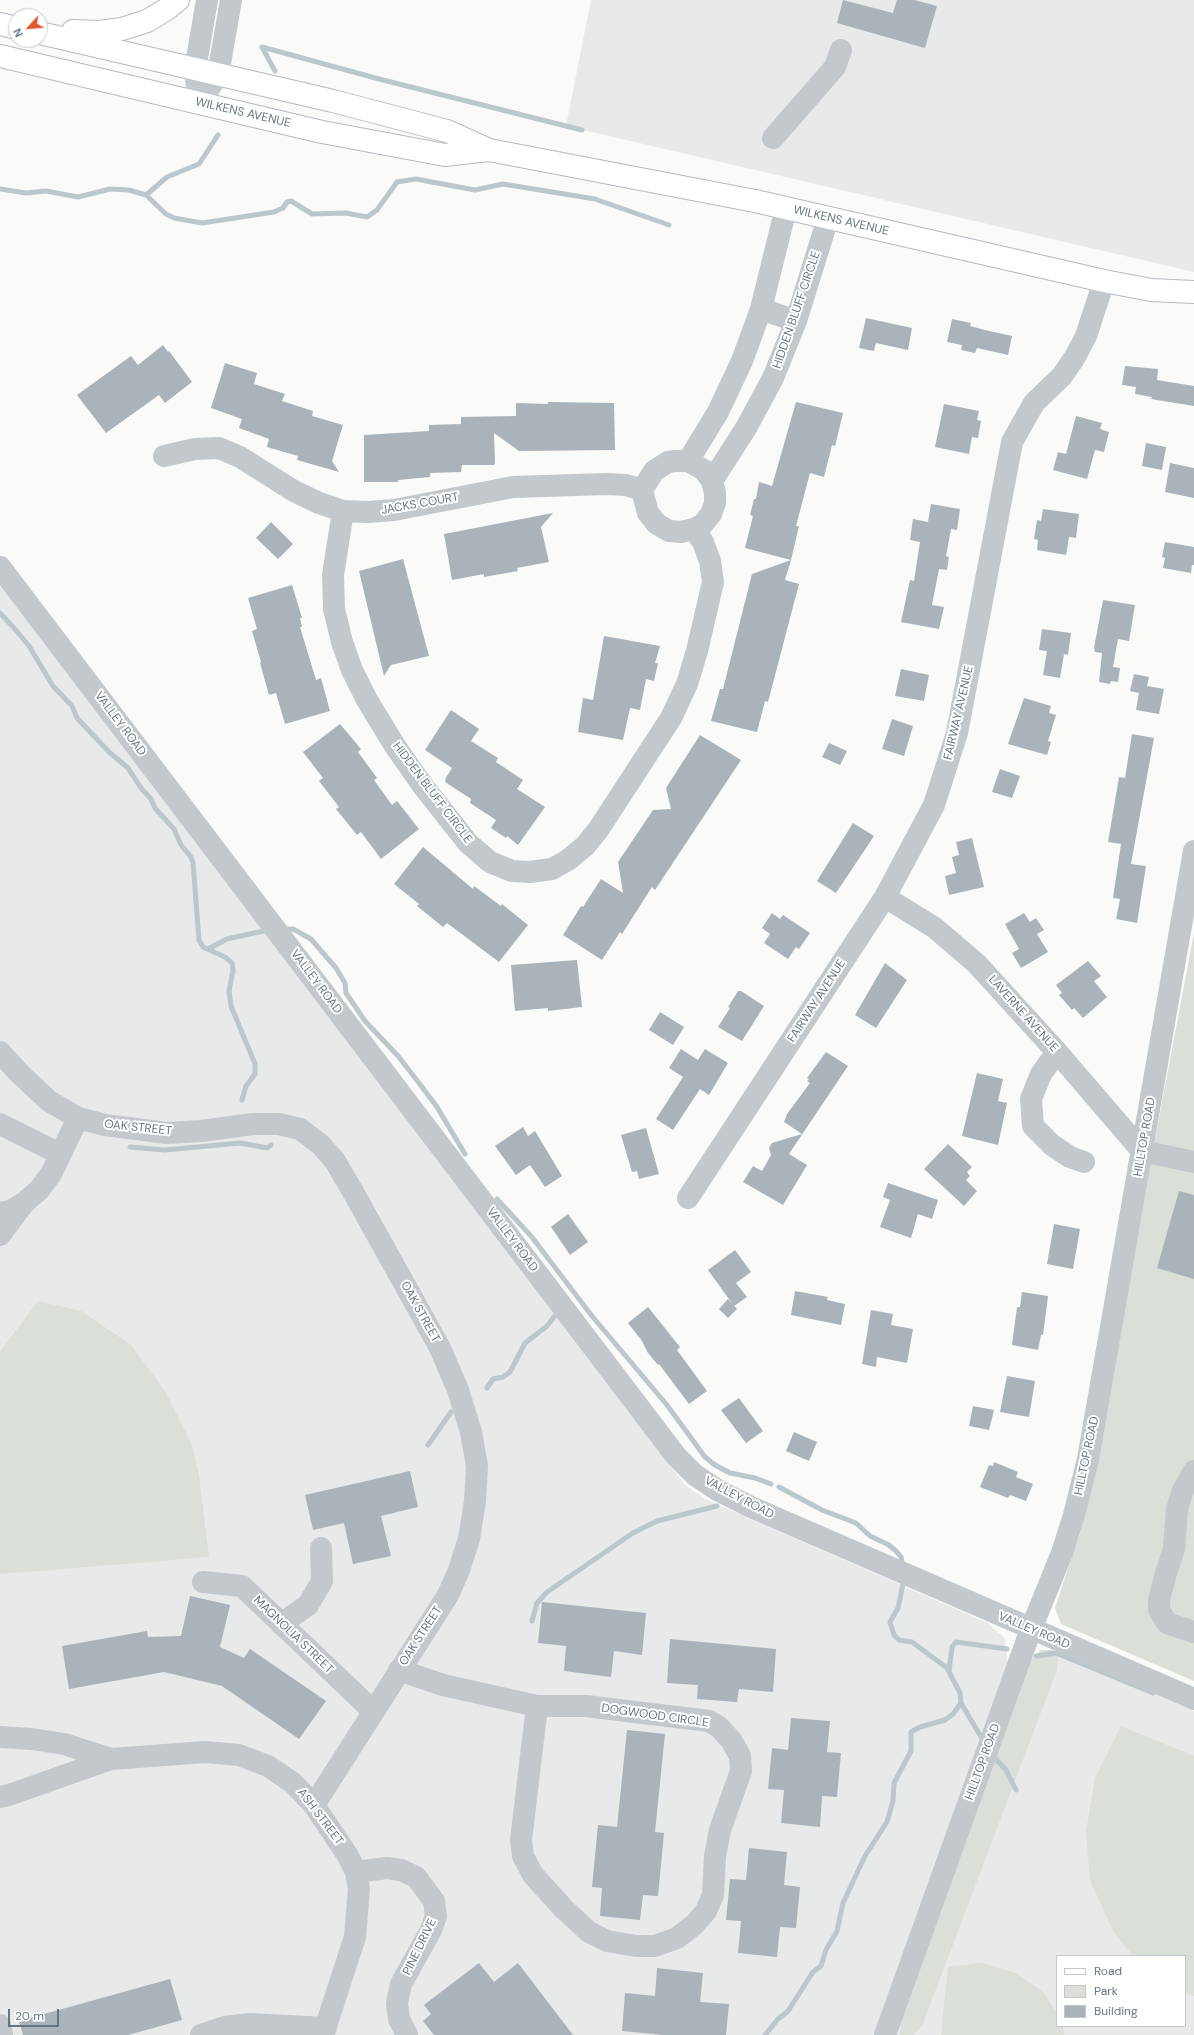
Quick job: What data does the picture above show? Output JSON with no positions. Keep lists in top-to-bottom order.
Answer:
{
  "streets": {
    "main road": ["WILKENS AVENUE"],
    "street": [
      "HIDDEN BLUFF CIRCLE",
      "JACKS COURT",
      "FAIRWAY AVENUE",
      "VALLEY ROAD",
      "LAVERNE AVENUE",
      "OAK STREET",
      "HILLTOP ROAD",
      "MAGNOLIA STREET",
      "DOGWOOD CIRCLE",
      "ASH STREET",
      "PINE DRIVE"
    ]
  },
  "crossings": [
    ["WILKENS AVENUE", "HIDDEN BLUFF CIRCLE"],
    ["WILKENS AVENUE", "FAIRWAY AVENUE"],
    ["HIDDEN BLUFF CIRCLE", "JACKS COURT"],
    ["FAIRWAY AVENUE", "LAVERNE AVENUE"],
    ["VALLEY ROAD", "HILLTOP ROAD"],
    ["LAVERNE AVENUE", "HILLTOP ROAD"],
    ["OAK STREET", "MAGNOLIA STREET"],
    ["OAK STREET", "DOGWOOD CIRCLE"],
    ["OAK STREET", "ASH STREET"],
    ["ASH STREET", "PINE DRIVE"]
  ],
  "legend": ["Road", "Park", "Building"],
  "scale_bar": "20 m",
  "north": "bottom left"
}
